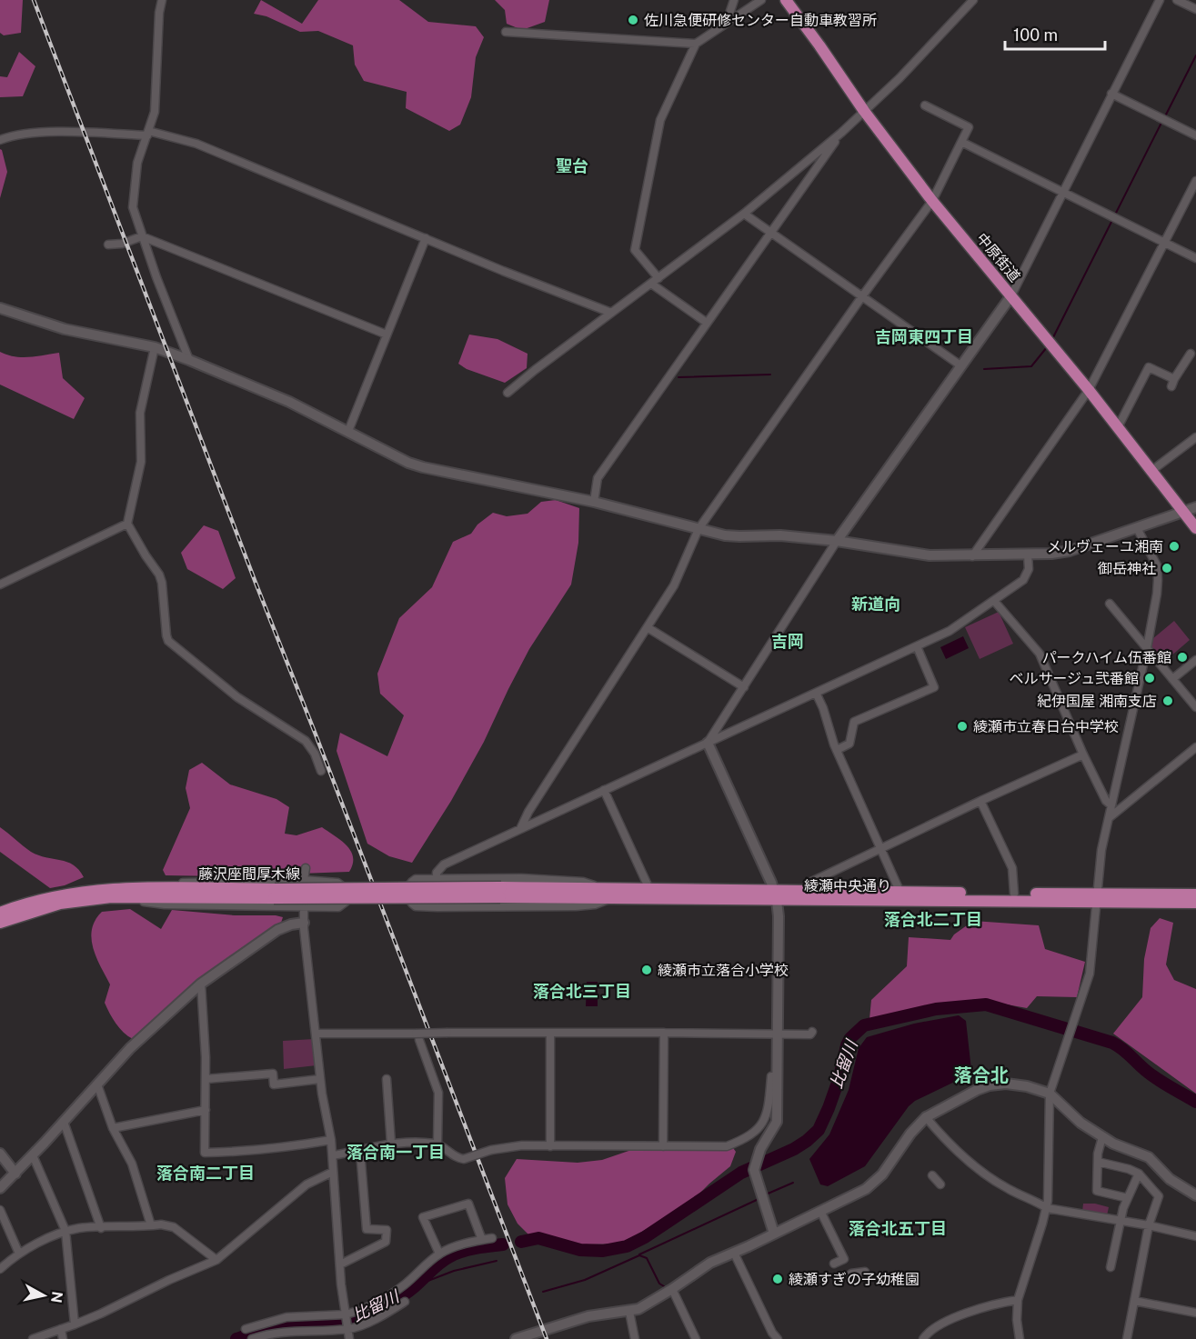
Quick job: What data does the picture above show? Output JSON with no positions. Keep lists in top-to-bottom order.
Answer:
{
  "streets": {
    "main road": ["中原街道", "藤沢座間厚木線", "綾瀬中央通り"]
  },
  "crossings": [
    ["藤沢座間厚木線", "綾瀬中央通り"]
  ],
  "districts": [
    "聖台",
    "吉岡東四丁目",
    "新道向",
    "吉岡",
    "落合北二丁目",
    "落合北三丁目",
    "落合北",
    "落合南一丁目",
    "落合南二丁目",
    "落合北五丁目"
  ],
  "water": ["比留川"],
  "places": [
    "佐川急便研修センター自動車教習所",
    "メルヴェーユ湘南",
    "御岳神社",
    "パークハイム伍番館",
    "ベルサージュ弐番館",
    "紀伊国屋 湘南支店",
    "綾瀬市立春日台中学校",
    "綾瀬市立落合小学校",
    "綾瀬すぎの子幼稚園"
  ],
  "scale_bar": "100 m",
  "north": "right"
}
